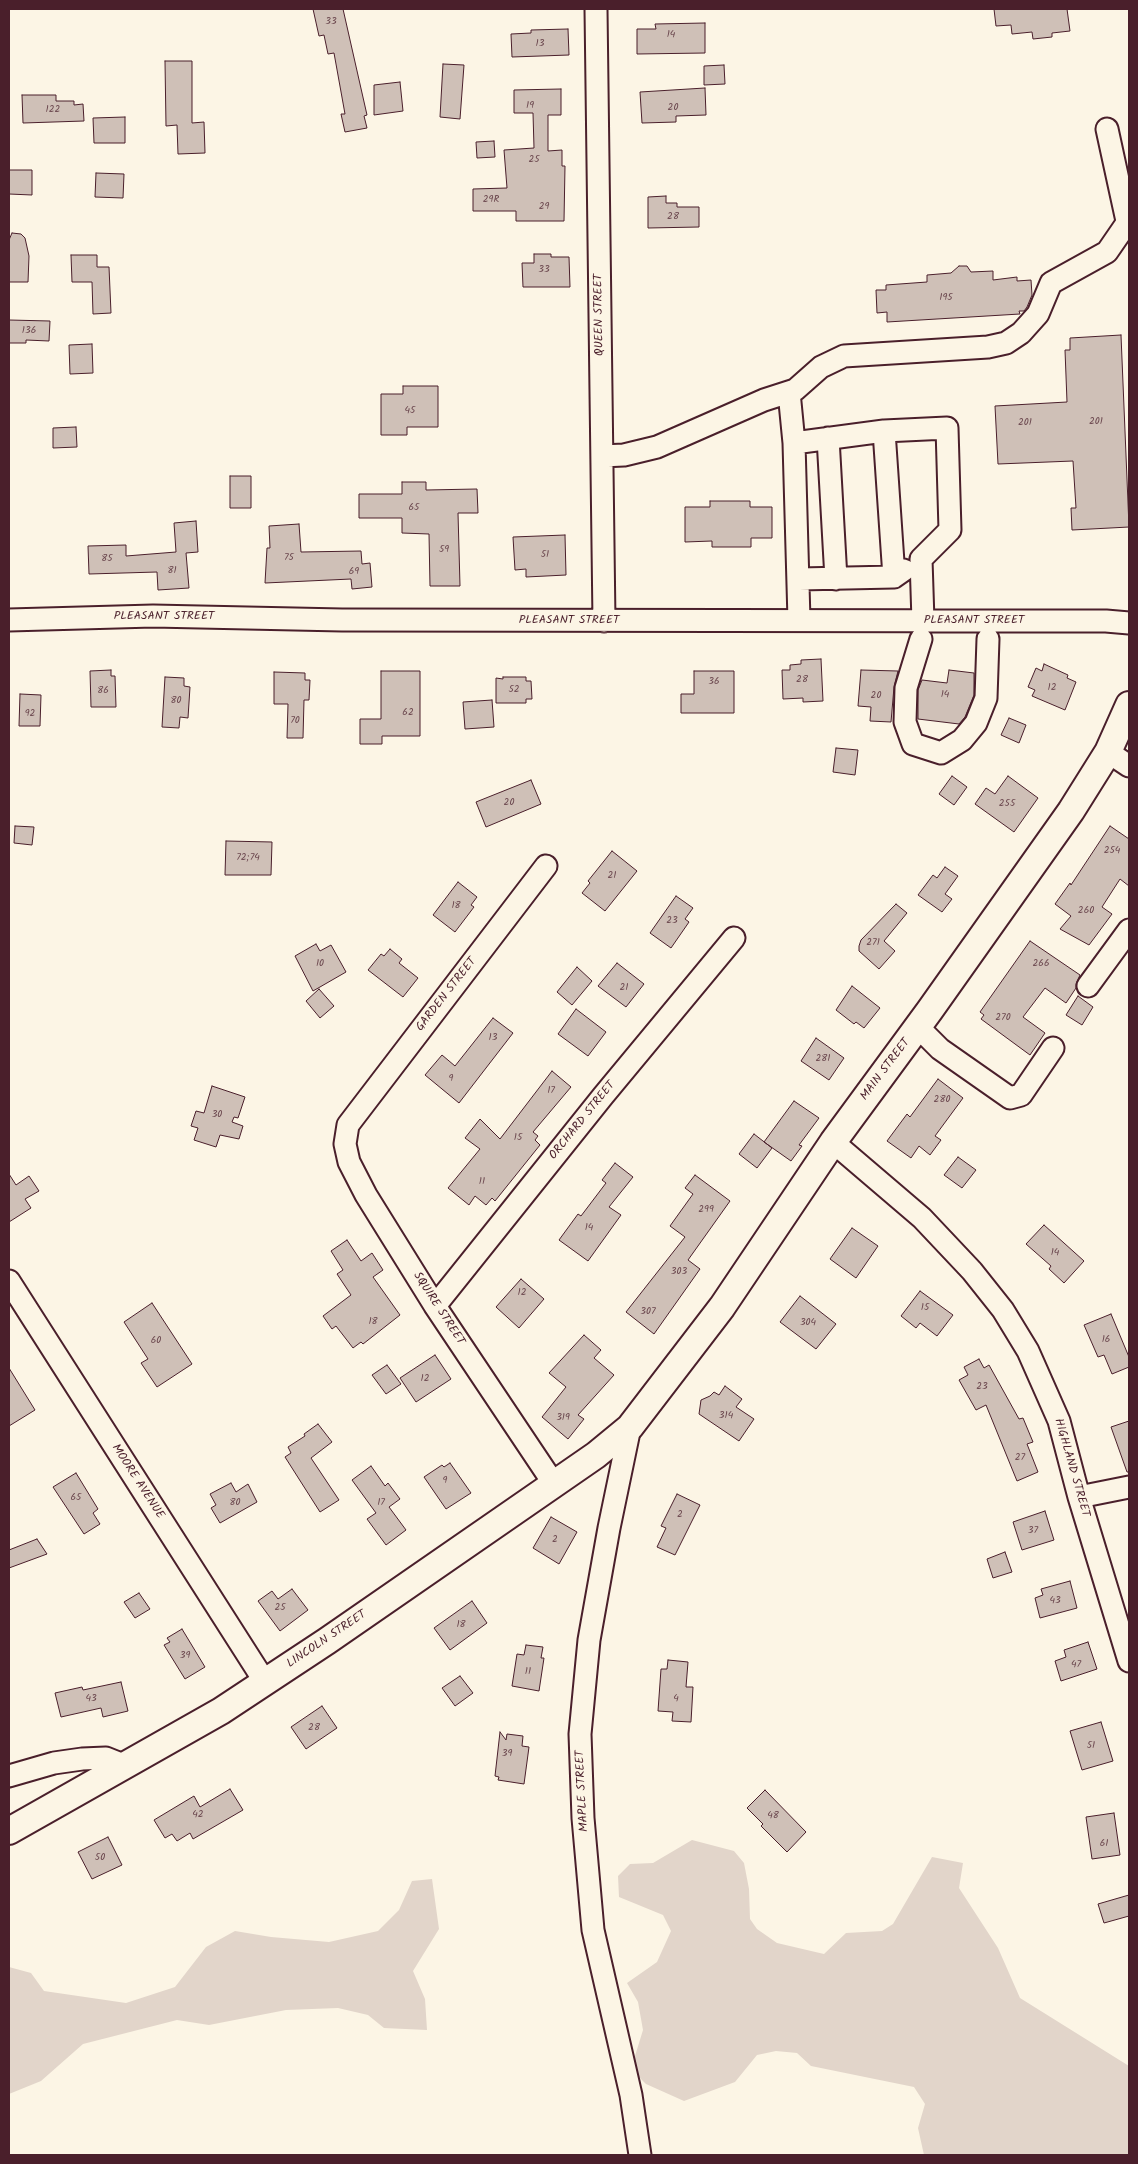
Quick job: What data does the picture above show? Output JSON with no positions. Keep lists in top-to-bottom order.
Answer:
{
  "streets": {
    "main road": ["MAIN STREET", "LINCOLN STREET"],
    "street": [
      "QUEEN STREET",
      "PLEASANT STREET",
      "GARDEN STREET",
      "ORCHARD STREET",
      "SQUIRE STREET",
      "HIGHLAND STREET",
      "MOORE AVENUE",
      "MAPLE STREET"
    ]
  },
  "crossings": [
    ["QUEEN STREET", "PLEASANT STREET"],
    ["GARDEN STREET", "SQUIRE STREET"],
    ["MAIN STREET", "HIGHLAND STREET"],
    ["MAIN STREET", "LINCOLN STREET"],
    ["MAIN STREET", "MAPLE STREET"],
    ["ORCHARD STREET", "SQUIRE STREET"],
    ["SQUIRE STREET", "LINCOLN STREET"],
    ["MOORE AVENUE", "LINCOLN STREET"],
    ["LINCOLN STREET", "MAPLE STREET"]
  ],
  "house_numbers": [
    "33",
    "14",
    "13",
    "19",
    "20",
    "122",
    "25",
    "29R",
    "29",
    "28",
    "33",
    "195",
    "136",
    "45",
    "201",
    "201",
    "65",
    "59",
    "51",
    "75",
    "85",
    "81",
    "69",
    "28",
    "36",
    "12",
    "52",
    "86",
    "14",
    "20",
    "80",
    "62",
    "92",
    "70",
    "20",
    "255",
    "254",
    "72;74",
    "21",
    "18",
    "260",
    "23",
    "271",
    "10",
    "266",
    "21",
    "270",
    "13",
    "281",
    "9",
    "17",
    "280",
    "30",
    "15",
    "11",
    "299",
    "14",
    "14",
    "303",
    "12",
    "15",
    "307",
    "18",
    "304",
    "16",
    "60",
    "12",
    "23",
    "314",
    "319",
    "27",
    "9",
    "65",
    "80",
    "17",
    "2",
    "37",
    "2",
    "43",
    "25",
    "18",
    "39",
    "47",
    "11",
    "43",
    "4",
    "28",
    "51",
    "39",
    "42",
    "48",
    "61",
    "50"
  ]
}
